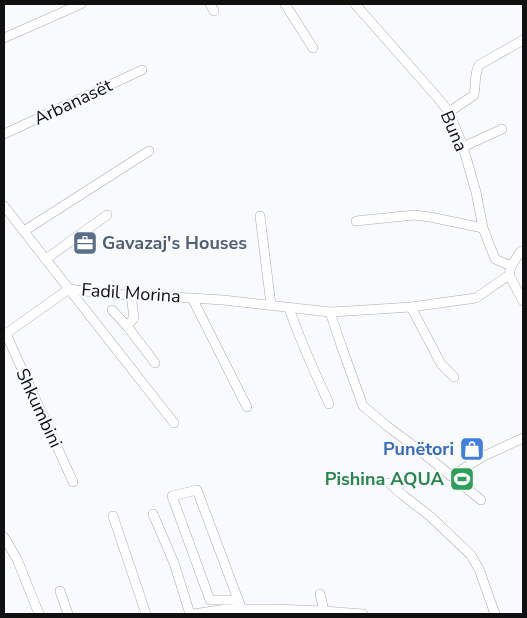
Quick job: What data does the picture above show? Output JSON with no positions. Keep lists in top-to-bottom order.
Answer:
{
  "streets": {
    "street": [
      "Arbanasët",
      "Buna",
      "Fadil Morina",
      "Shkumbini"
    ]
  },
  "crossings": [
    ["Buna", "Fadil Morina"],
    ["Fadil Morina", "Shkumbini"]
  ],
  "places": {
    "office": ["Gavazaj's Houses"],
    "shop": ["Punëtori"],
    "sports": ["Pishina AQUA"]
  }
}
